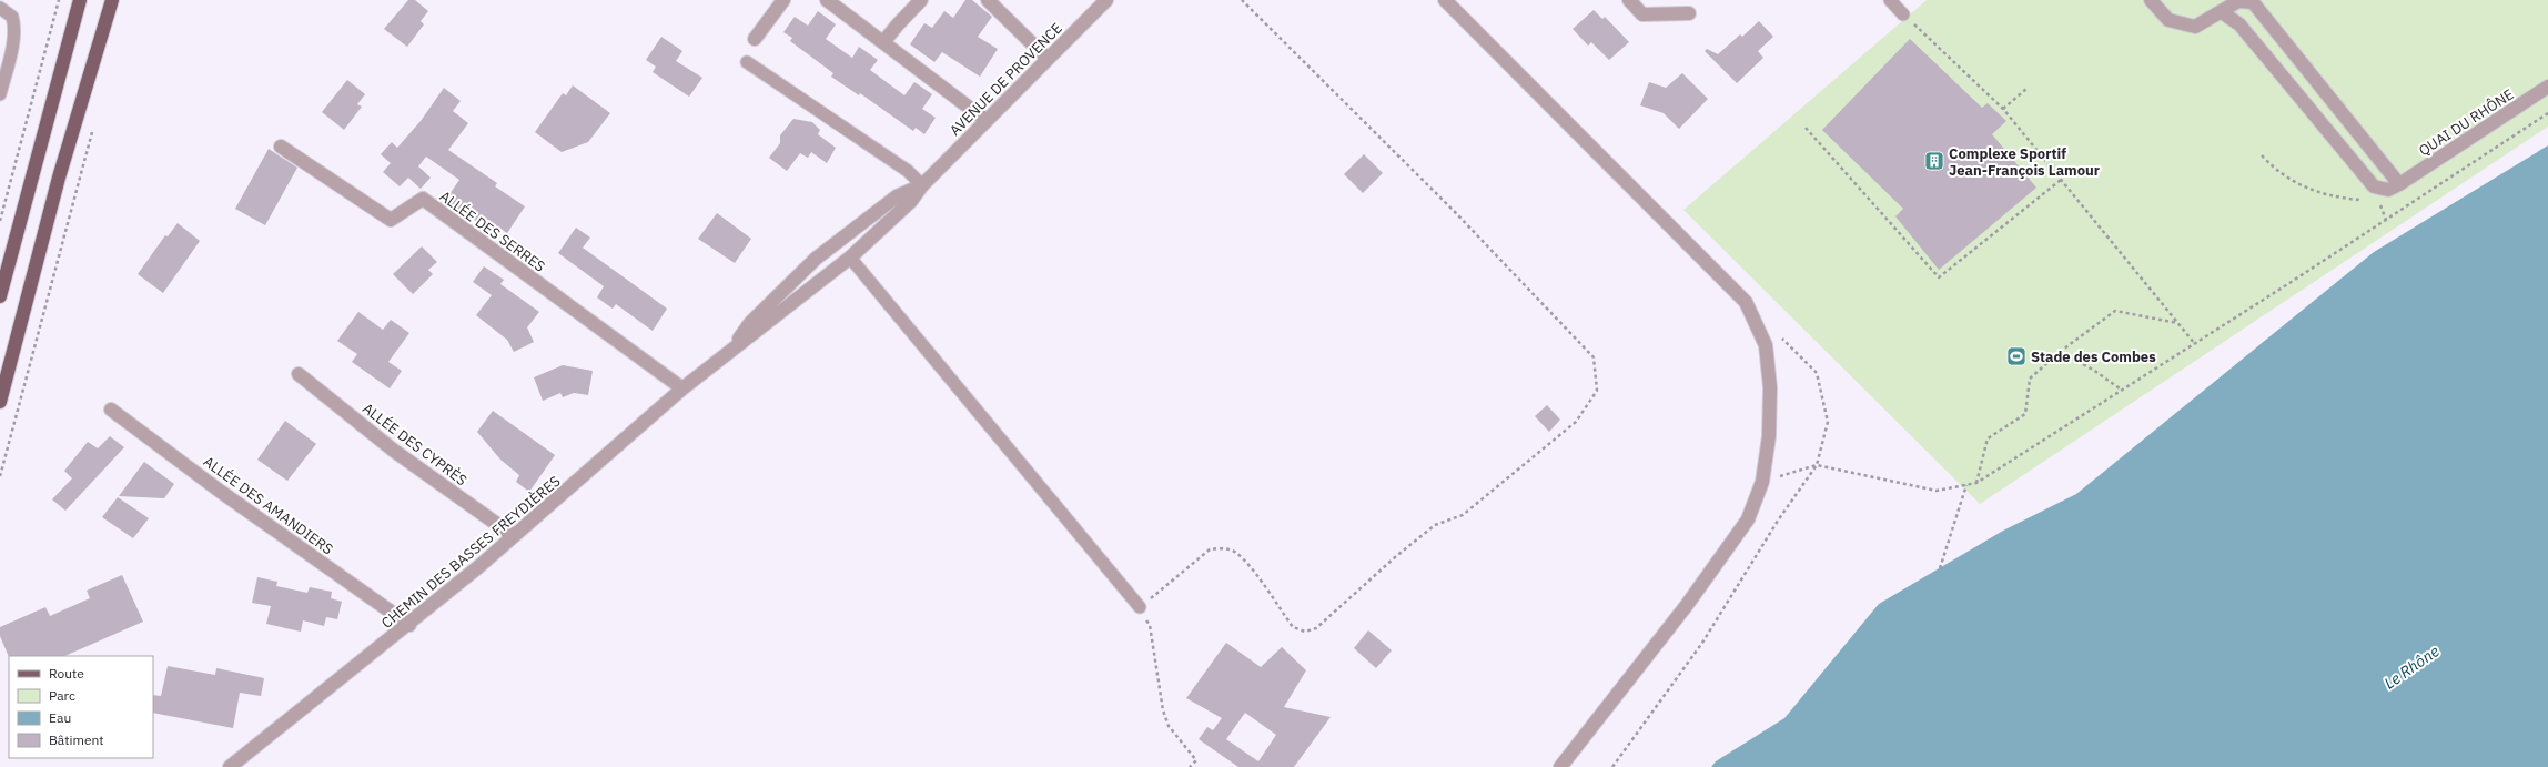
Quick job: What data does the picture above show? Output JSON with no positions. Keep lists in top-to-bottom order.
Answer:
{
  "streets": {
    "street": [
      "AVENUE DE PROVENCE",
      "QUAI DU RHÔNE",
      "ALLÉE DES SERRES",
      "ALLÉE DES CYPRÈS",
      "ALLÉE DES AMANDIERS",
      "CHEMIN DES BASSES FREYDIÈRES"
    ]
  },
  "crossings": [
    ["AVENUE DE PROVENCE", "CHEMIN DES BASSES FREYDIÈRES"],
    ["ALLÉE DES SERRES", "CHEMIN DES BASSES FREYDIÈRES"],
    ["ALLÉE DES CYPRÈS", "CHEMIN DES BASSES FREYDIÈRES"],
    ["ALLÉE DES AMANDIERS", "CHEMIN DES BASSES FREYDIÈRES"]
  ],
  "water": ["Le Rhône"],
  "places": {
    "building": ["Complexe Sportif Jean-François Lamour"],
    "sports": ["Stade des Combes"]
  },
  "legend": [
    "Route",
    "Parc",
    "Eau",
    "Bâtiment"
  ]
}
